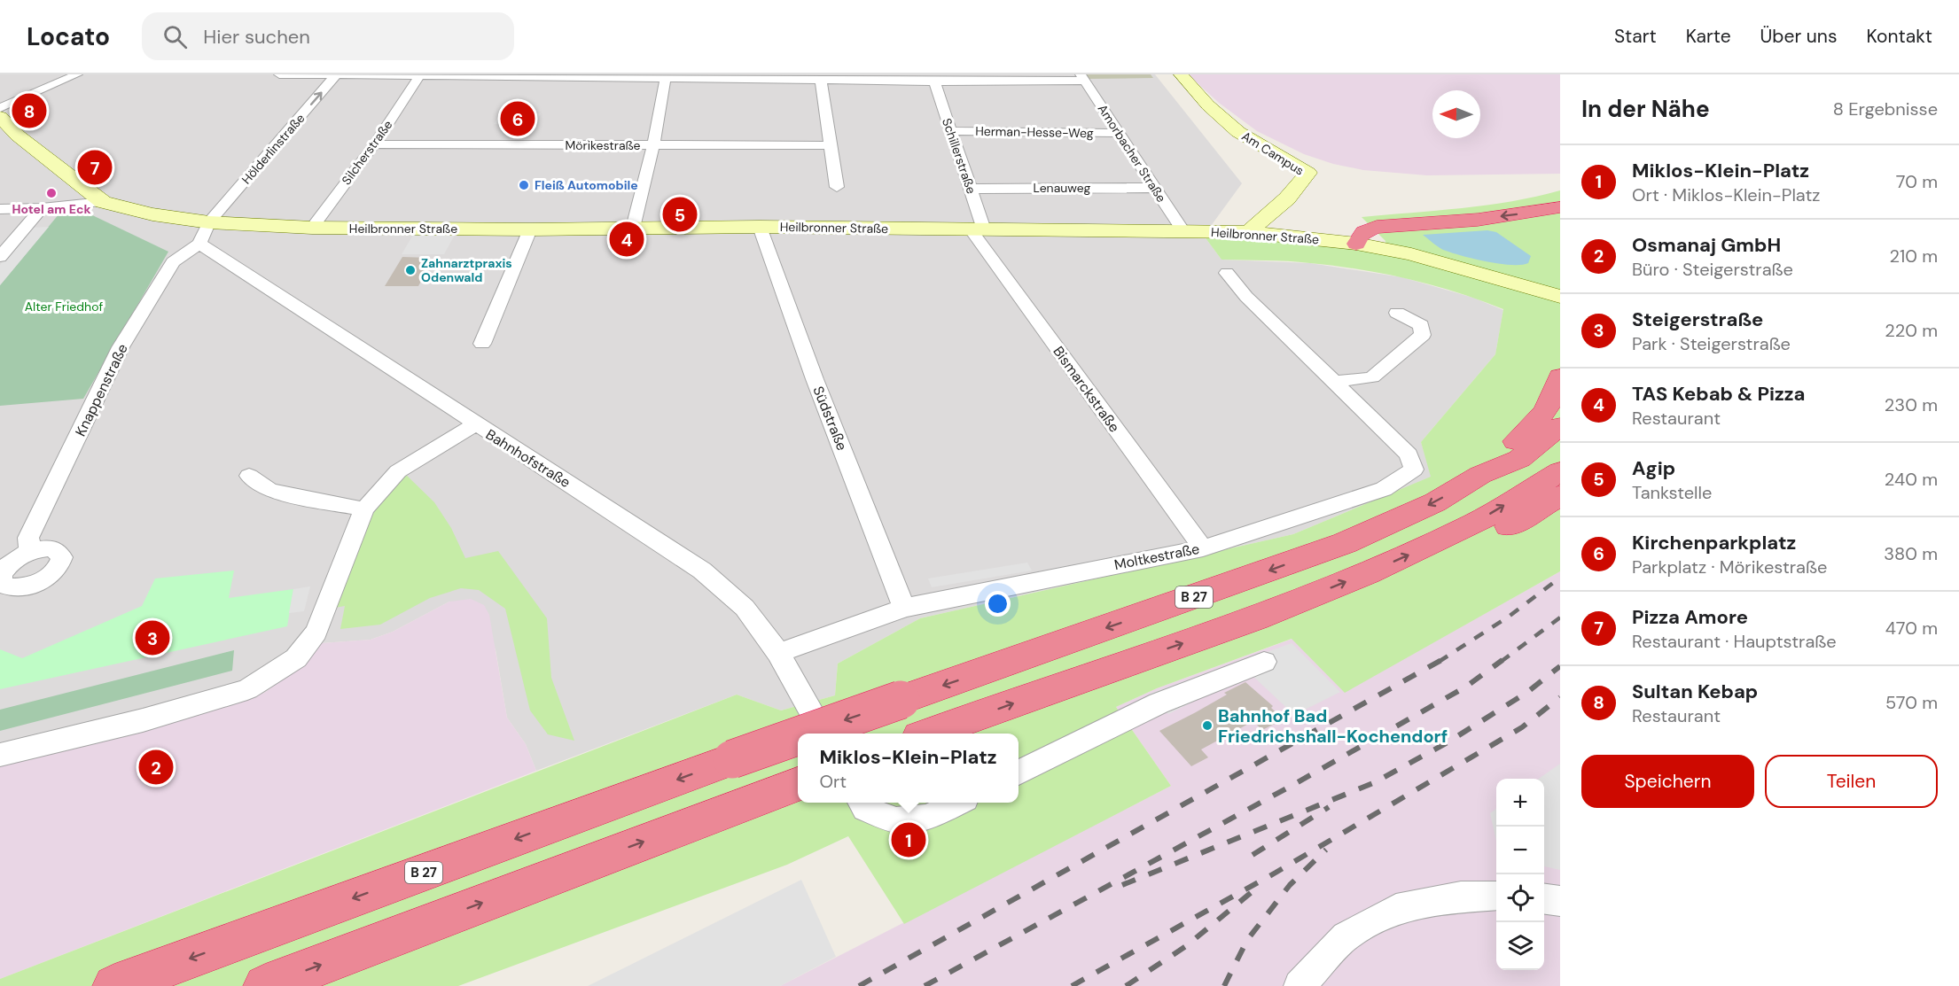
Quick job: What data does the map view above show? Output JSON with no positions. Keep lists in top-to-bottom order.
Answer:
{
  "streets": {
    "highway": ["B 27"],
    "main road": ["Am Campus", "Heilbronner Straße"],
    "street": [
      "Herman-Hesse-Weg",
      "Mörikestraße",
      "Hölderlinstraße",
      "Silcherstraße",
      "Amorbacher Straße",
      "Schillerstraße",
      "Lenauweg",
      "Bismarckstraße",
      "Knappenstraße",
      "Südstraße",
      "Bahnhofstraße",
      "Moltkestraße"
    ]
  },
  "crossings": [
    ["Herman-Hesse-Weg", "Amorbacher Straße"],
    ["Herman-Hesse-Weg", "Schillerstraße"],
    ["Mörikestraße", "Silcherstraße"],
    ["Hölderlinstraße", "Heilbronner Straße"],
    ["Silcherstraße", "Heilbronner Straße"],
    ["Amorbacher Straße", "Lenauweg"],
    ["Amorbacher Straße", "Heilbronner Straße"],
    ["Am Campus", "Heilbronner Straße"],
    ["Schillerstraße", "Lenauweg"],
    ["Schillerstraße", "Heilbronner Straße"],
    ["Schillerstraße", "Bismarckstraße"],
    ["Heilbronner Straße", "Bismarckstraße"],
    ["Heilbronner Straße", "Südstraße"],
    ["Bismarckstraße", "Moltkestraße"],
    ["Knappenstraße", "Bahnhofstraße"],
    ["Südstraße", "Moltkestraße"],
    ["Bahnhofstraße", "Moltkestraße"]
  ],
  "one_way": ["Hölderlinstraße"],
  "parks": ["Alter Friedhof"],
  "places": [
    "Fleiß Automobile",
    "Hotel am Eck",
    "Zahnarztpraxis Odenwald",
    "Bahnhof Bad Friedrichshall-Kochendorf"
  ],
  "north": "left",
  "page": {
    "header": "Locato",
    "search": "Hier suchen",
    "nav": [
      "Start",
      "Karte",
      "Über uns",
      "Kontakt"
    ],
    "heading": ["In der Nähe", "8 Ergebnisse"],
    "pins": [
      "8",
      "6",
      "7",
      "5",
      "4",
      "3",
      "2",
      "1"
    ],
    "list": [
      {
        "mark": "1",
        "name": "Miklos-Klein-Platz",
        "note": "Ort · Miklos-Klein-Platz",
        "value": "70 m"
      },
      {
        "mark": "2",
        "name": "Osmanaj GmbH",
        "note": "Büro · Steigerstraße",
        "value": "210 m"
      },
      {
        "mark": "3",
        "name": "Steigerstraße",
        "note": "Park · Steigerstraße",
        "value": "220 m"
      },
      {
        "mark": "4",
        "name": "TAS Kebab & Pizza",
        "note": "Restaurant",
        "value": "230 m"
      },
      {
        "mark": "5",
        "name": "Agip",
        "note": "Tankstelle",
        "value": "240 m"
      },
      {
        "mark": "6",
        "name": "Kirchenparkplatz",
        "note": "Parkplatz · Mörikestraße",
        "value": "380 m"
      },
      {
        "mark": "7",
        "name": "Pizza Amore",
        "note": "Restaurant · Hauptstraße",
        "value": "470 m"
      },
      {
        "mark": "8",
        "name": "Sultan Kebap",
        "note": "Restaurant",
        "value": "570 m"
      }
    ],
    "popup": ["Miklos-Klein-Platz", "Ort"],
    "buttons": ["Speichern", "Teilen"],
    "map_buttons": ["+", "−"]
  }
}
